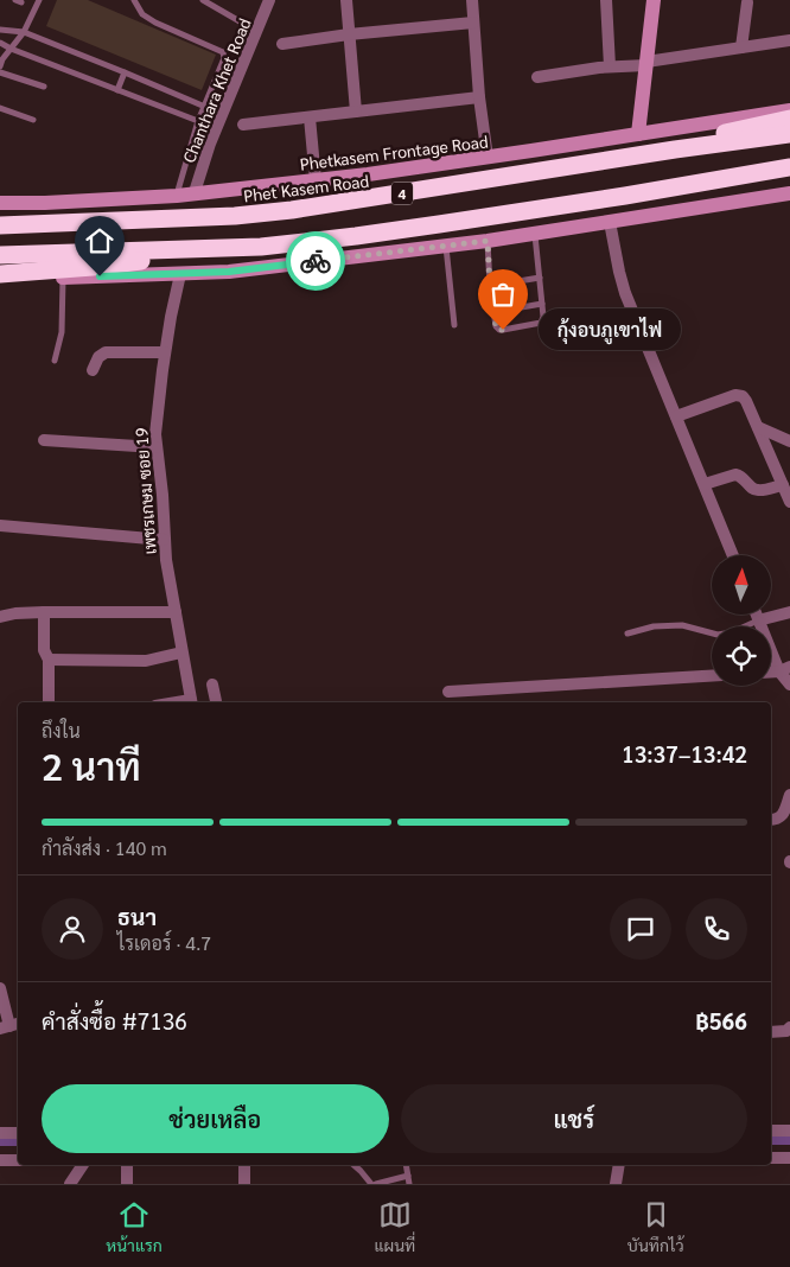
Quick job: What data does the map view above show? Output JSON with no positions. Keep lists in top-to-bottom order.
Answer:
{
  "streets": {
    "highway": ["Phet Kasem Road", "4"],
    "main road": ["Phetkasem Frontage Road"],
    "street": ["Chanthara Khet Road", "เพชรเกษม ซอย 19"]
  },
  "crossings": [
    ["Chanthara Khet Road", "Phetkasem Frontage Road"]
  ],
  "places": ["กุ้งอบภูเขาไฟ"],
  "north": "top",
  "page": {
    "bubble": "กุ้งอบภูเขาไฟ",
    "heading": ["2 นาที", "ถึงใน", "13:37–13:42"],
    "panel": [
      "ธนา",
      "ไรเดอร์ · 4.7",
      "คำสั่งซื้อ #7136",
      "฿566"
    ],
    "bar": "กำลังส่ง · 140 m",
    "buttons": ["ช่วยเหลือ", "แชร์"],
    "tabs": ["หน้าแรก", "แผนที่", "บันทึกไว้"]
  }
}
